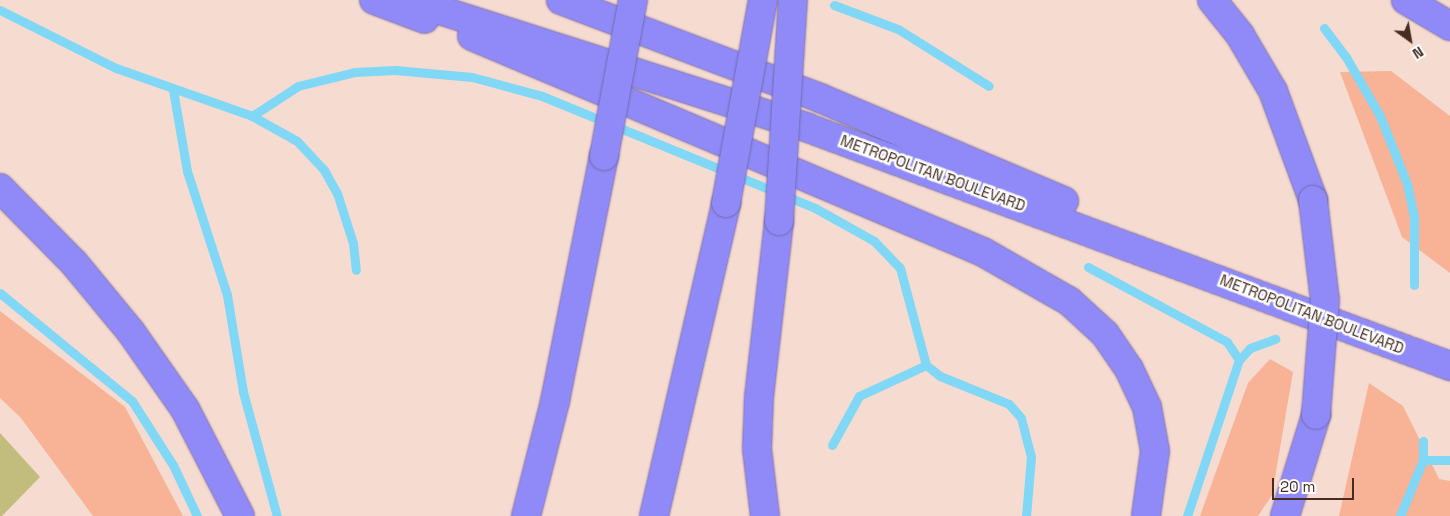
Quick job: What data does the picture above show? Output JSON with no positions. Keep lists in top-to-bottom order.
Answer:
{
  "streets": {
    "highway": ["METROPOLITAN BOULEVARD"]
  },
  "scale_bar": "20 m",
  "north": "bottom right"
}
